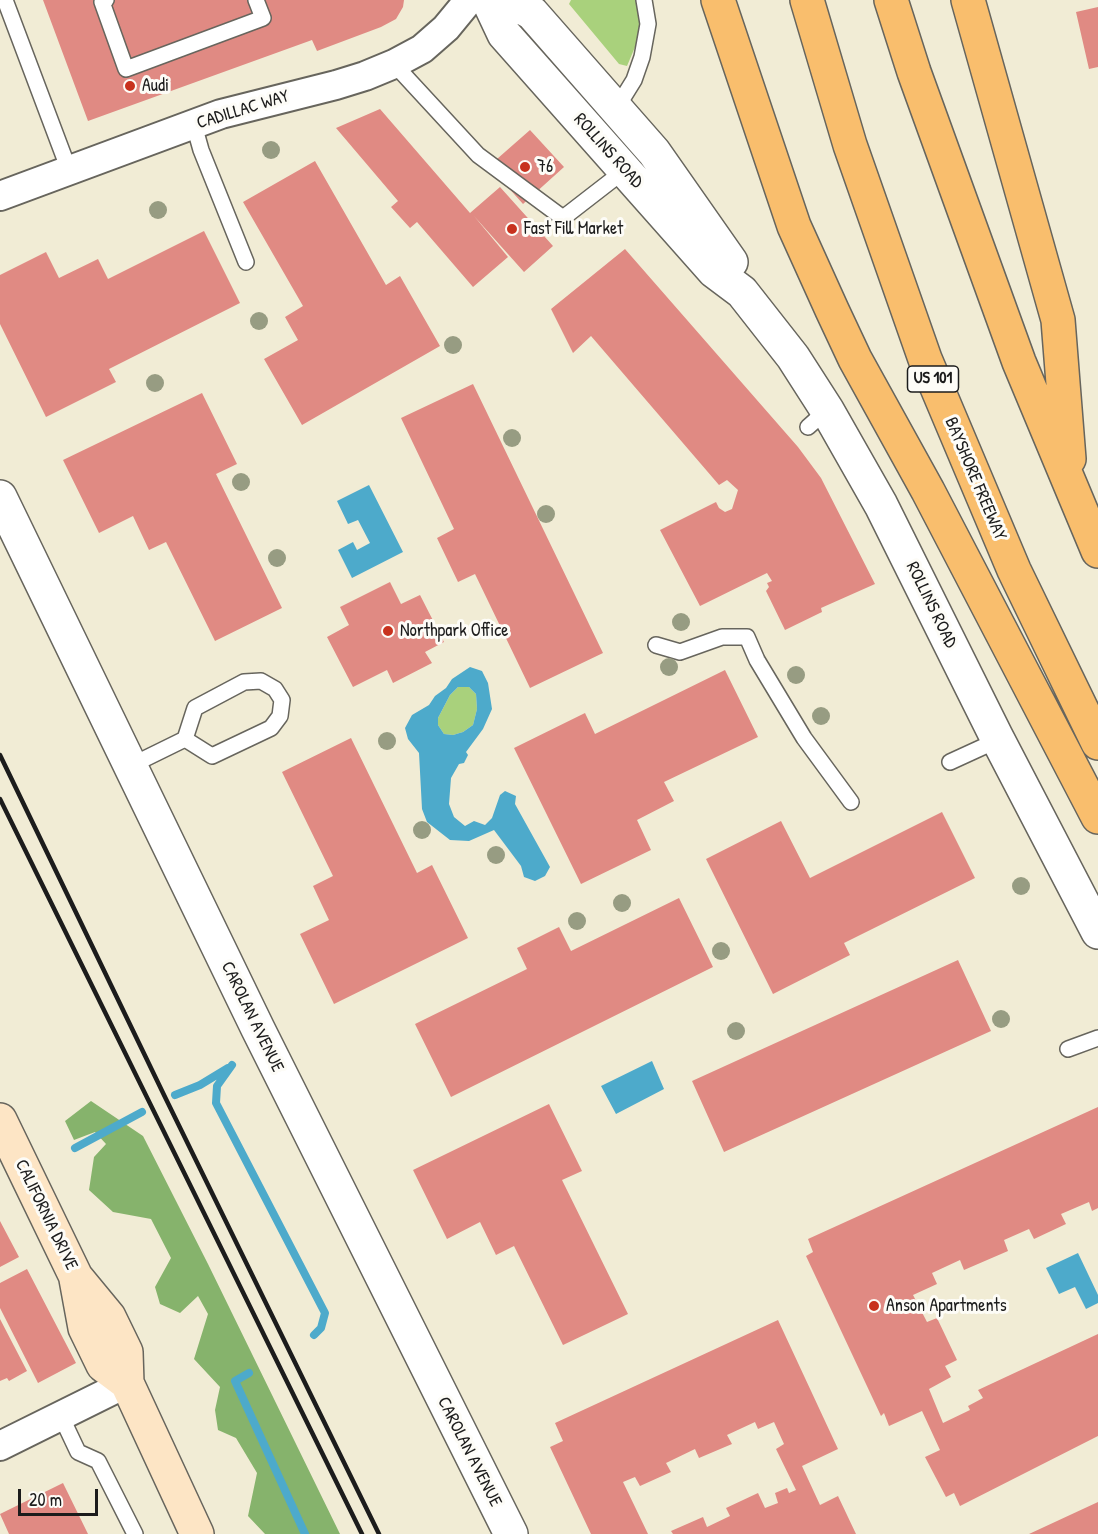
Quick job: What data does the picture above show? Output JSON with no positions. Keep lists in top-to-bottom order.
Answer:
{
  "streets": {
    "highway": ["US 101", "BAYSHORE FREEWAY"],
    "main road": ["CALIFORNIA DRIVE"],
    "street": ["CADILLAC WAY", "ROLLINS ROAD", "CAROLAN AVENUE"]
  },
  "places": [
    "Audi",
    "76",
    "Fast Fill Market",
    "Northpark Office",
    "Anson Apartments"
  ],
  "scale_bar": "20 m"
}
